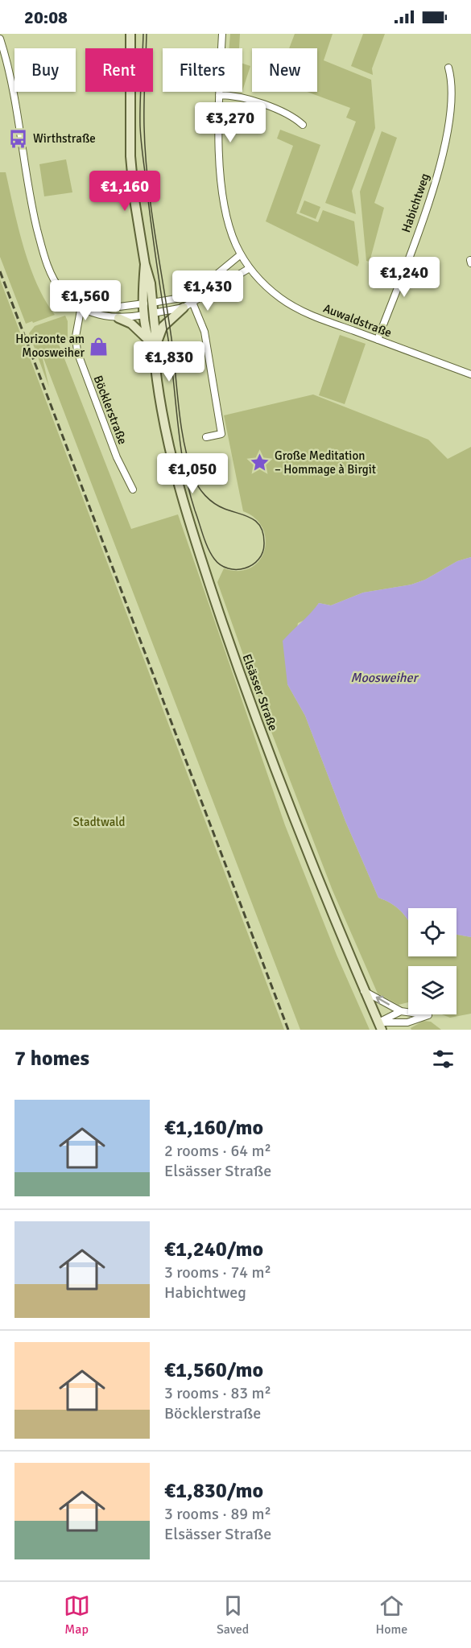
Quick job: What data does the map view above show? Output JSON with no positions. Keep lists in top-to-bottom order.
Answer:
{
  "streets": {
    "main road": ["Elsässer Straße"],
    "street": ["Habichtweg", "Auwaldstraße", "Böcklerstraße"]
  },
  "crossings": [
    ["Habichtweg", "Auwaldstraße"]
  ],
  "water": ["Moosweiher"],
  "parks": ["Stadtwald"],
  "places": {
    "bus stop": ["Wirthstraße"],
    "shop": ["Horizonte am Moosweiher"],
    "place": ["Große Meditation – Hommage à Birgit"]
  },
  "page": {
    "status": "20:08",
    "chip": [
      "Buy",
      "Rent",
      "Filters",
      "New"
    ],
    "price": [
      "€3,270",
      "€1,160",
      "€1,240",
      "€1,430",
      "€1,560",
      "€1,830",
      "€1,050"
    ],
    "heading": "7 homes",
    "list": [
      {
        "name": "€1,160/mo",
        "note": "2 rooms · 64 m² · Elsässer Straße"
      },
      {
        "name": "€1,240/mo",
        "note": "3 rooms · 74 m² · Habichtweg"
      },
      {
        "name": "€1,560/mo",
        "note": "3 rooms · 83 m² · Böcklerstraße"
      },
      {
        "name": "€1,830/mo",
        "note": "3 rooms · 89 m² · Elsässer Straße"
      }
    ],
    "tabs": ["Map", "Saved", "Home"]
  }
}
